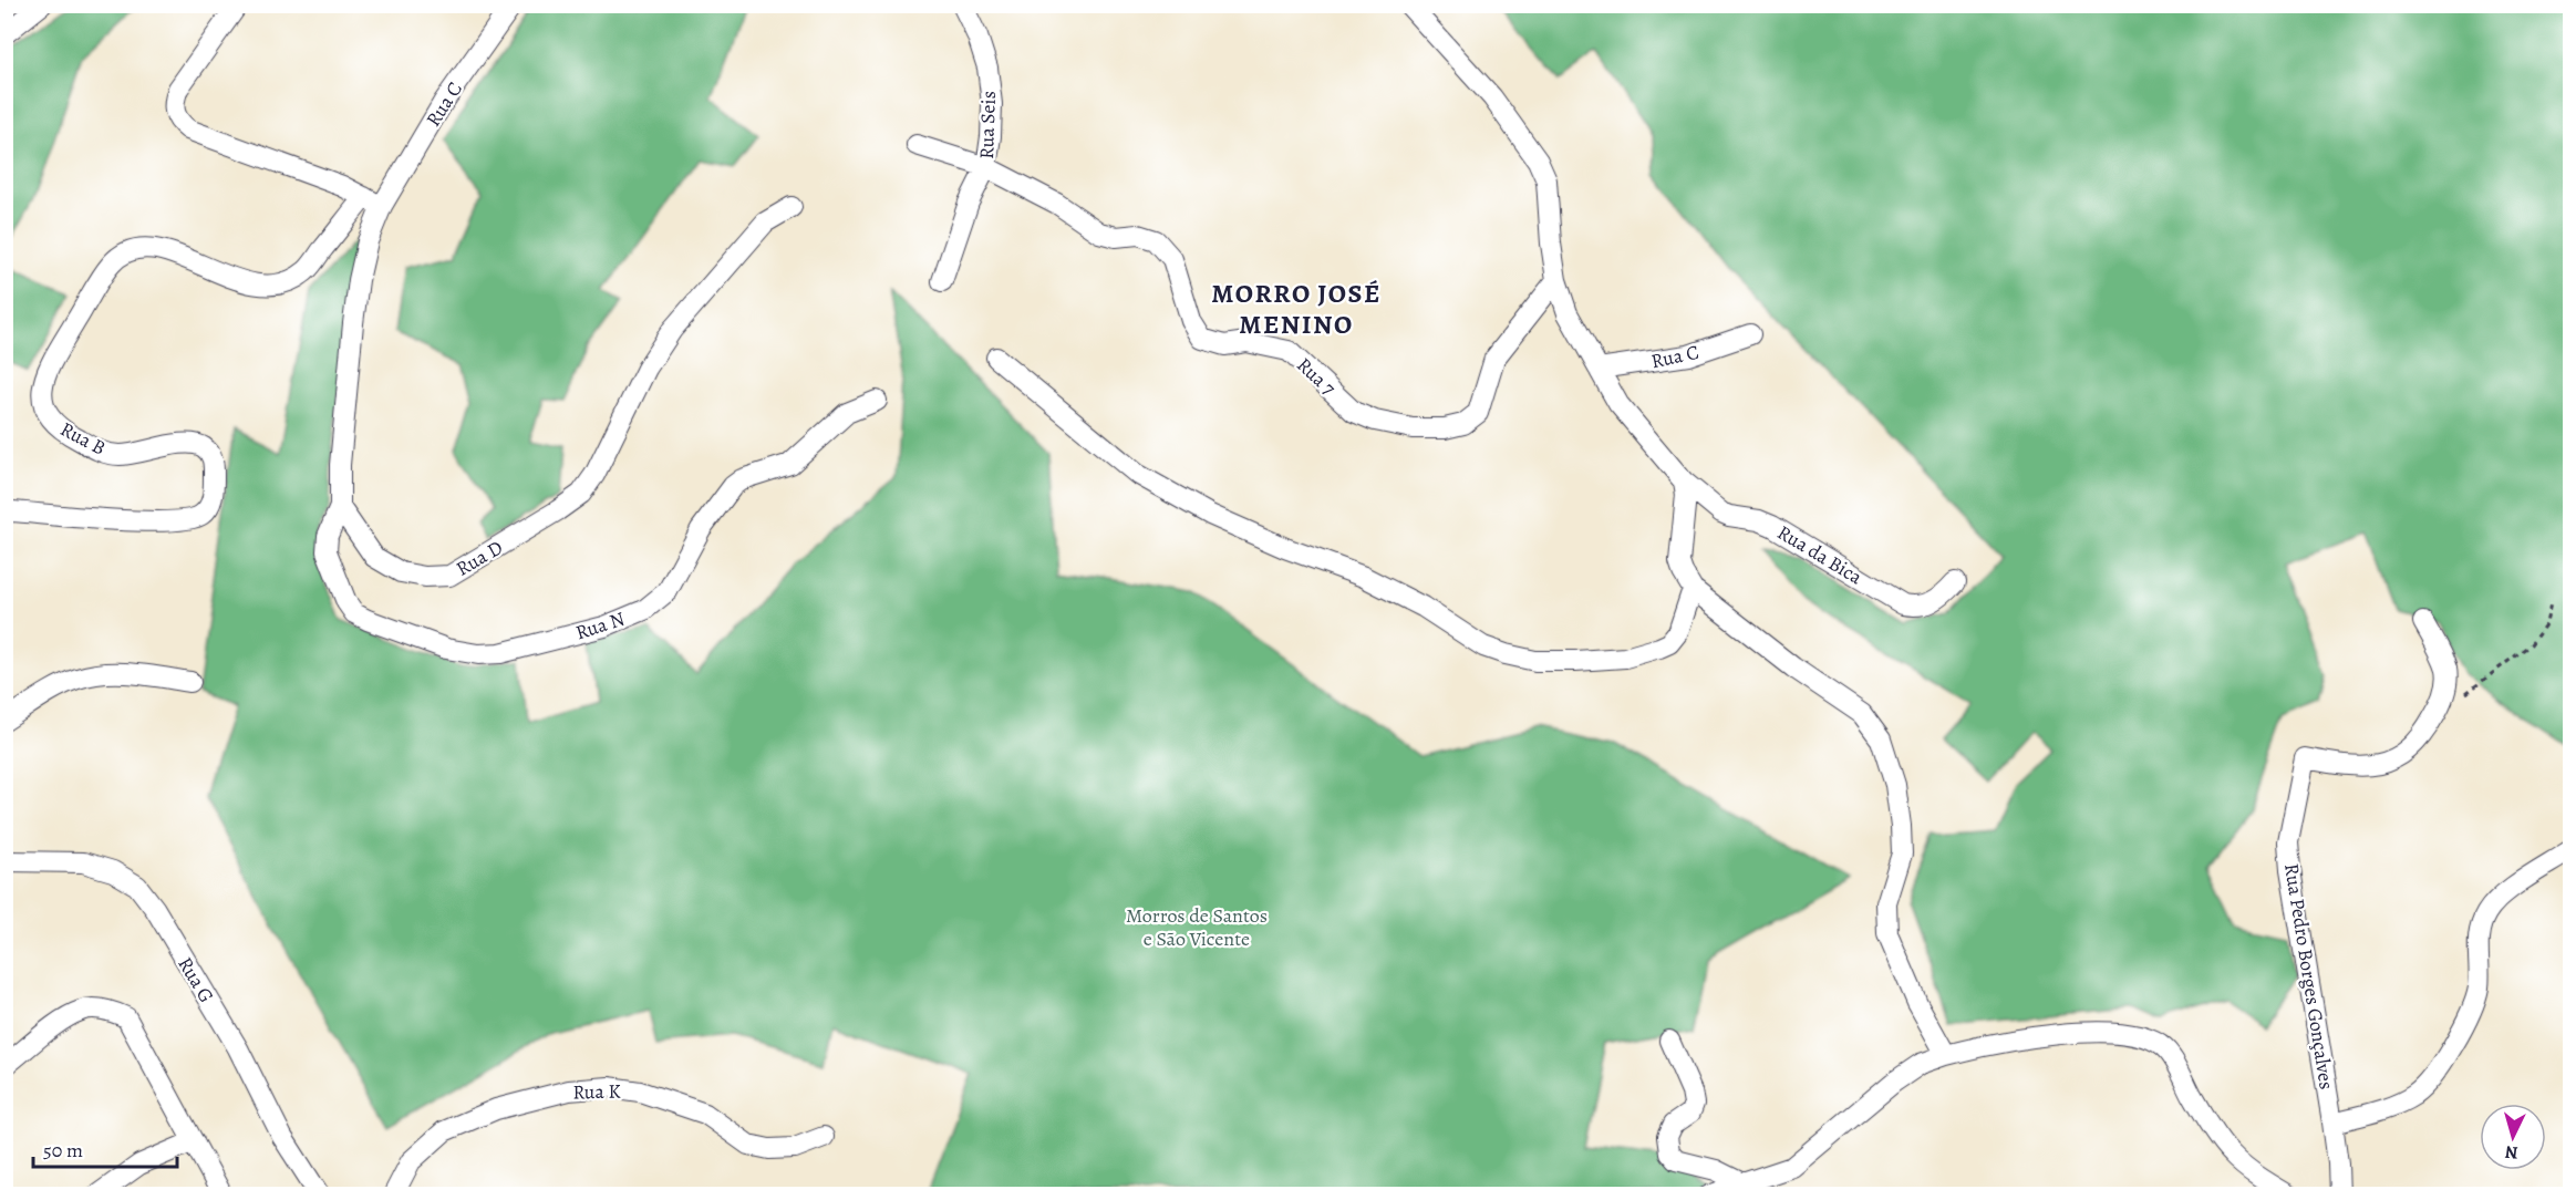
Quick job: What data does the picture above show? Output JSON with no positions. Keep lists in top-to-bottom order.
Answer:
{
  "streets": {
    "street": [
      "Rua C",
      "Rua Seis",
      "Rua 7",
      "Rua B",
      "Rua da Bica",
      "Rua D",
      "Rua N",
      "Rua Pedro Borges Gonçalves",
      "Rua G",
      "Rua K"
    ]
  },
  "crossings": [
    ["Rua C", "Rua B"],
    ["Rua C", "Rua da Bica"],
    ["Rua Seis", "Rua 7"],
    ["Rua 7", "Rua da Bica"],
    ["Rua D", "Rua N"]
  ],
  "districts": ["MORRO JOSÉ MENINO"],
  "parks": ["Morros de Santos e São Vicente"],
  "scale_bar": "50 m",
  "north": "bottom"
}
